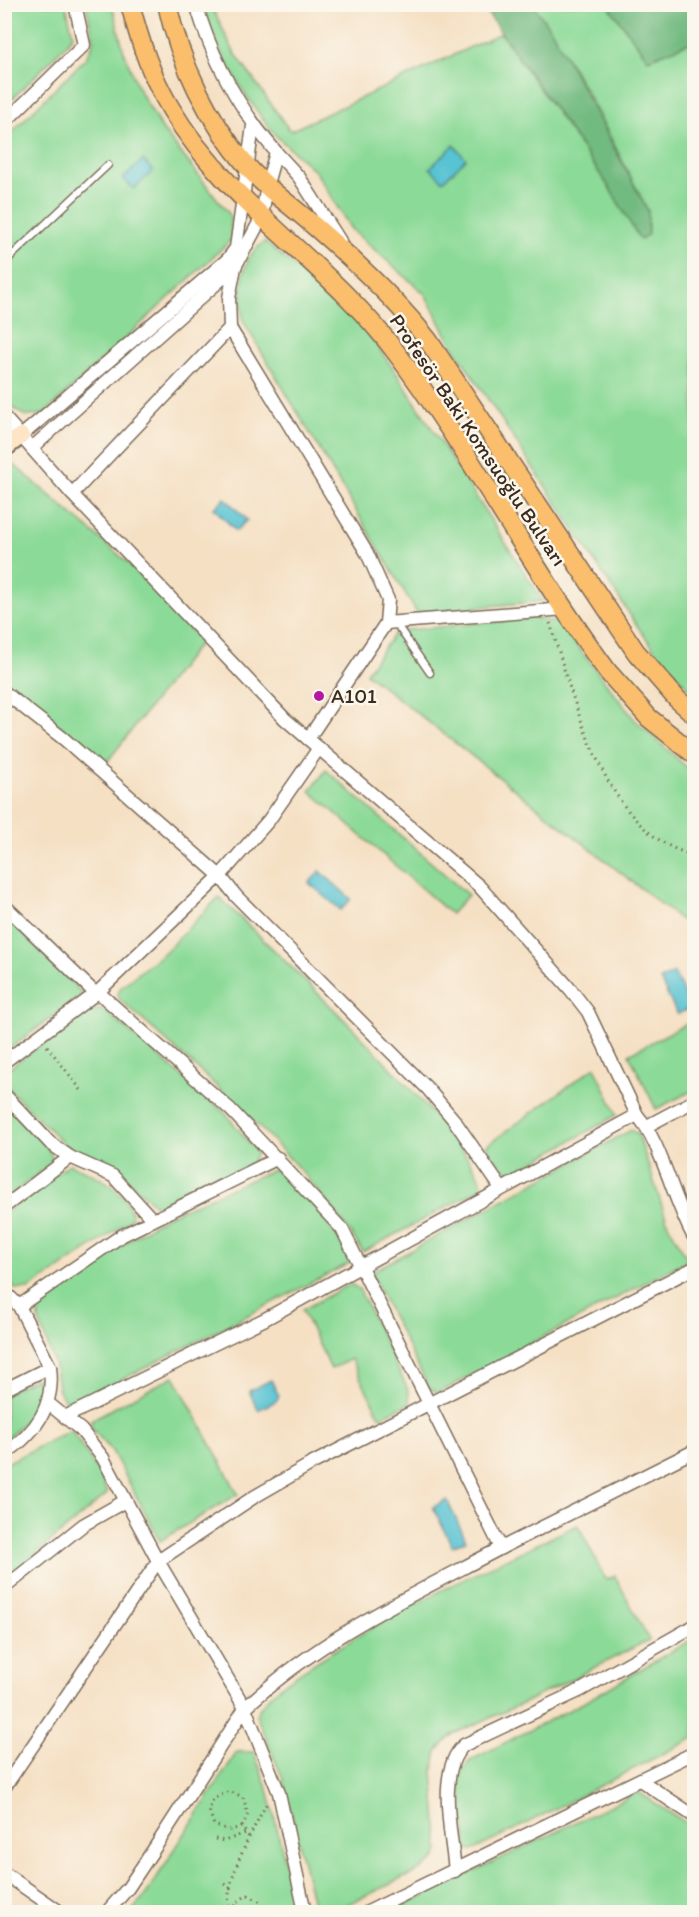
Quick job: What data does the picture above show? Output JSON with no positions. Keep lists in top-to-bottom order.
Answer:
{
  "streets": {
    "main road": ["Profesör Baki Komsuoğlu Bulvarı"]
  },
  "places": ["A101"]
}
